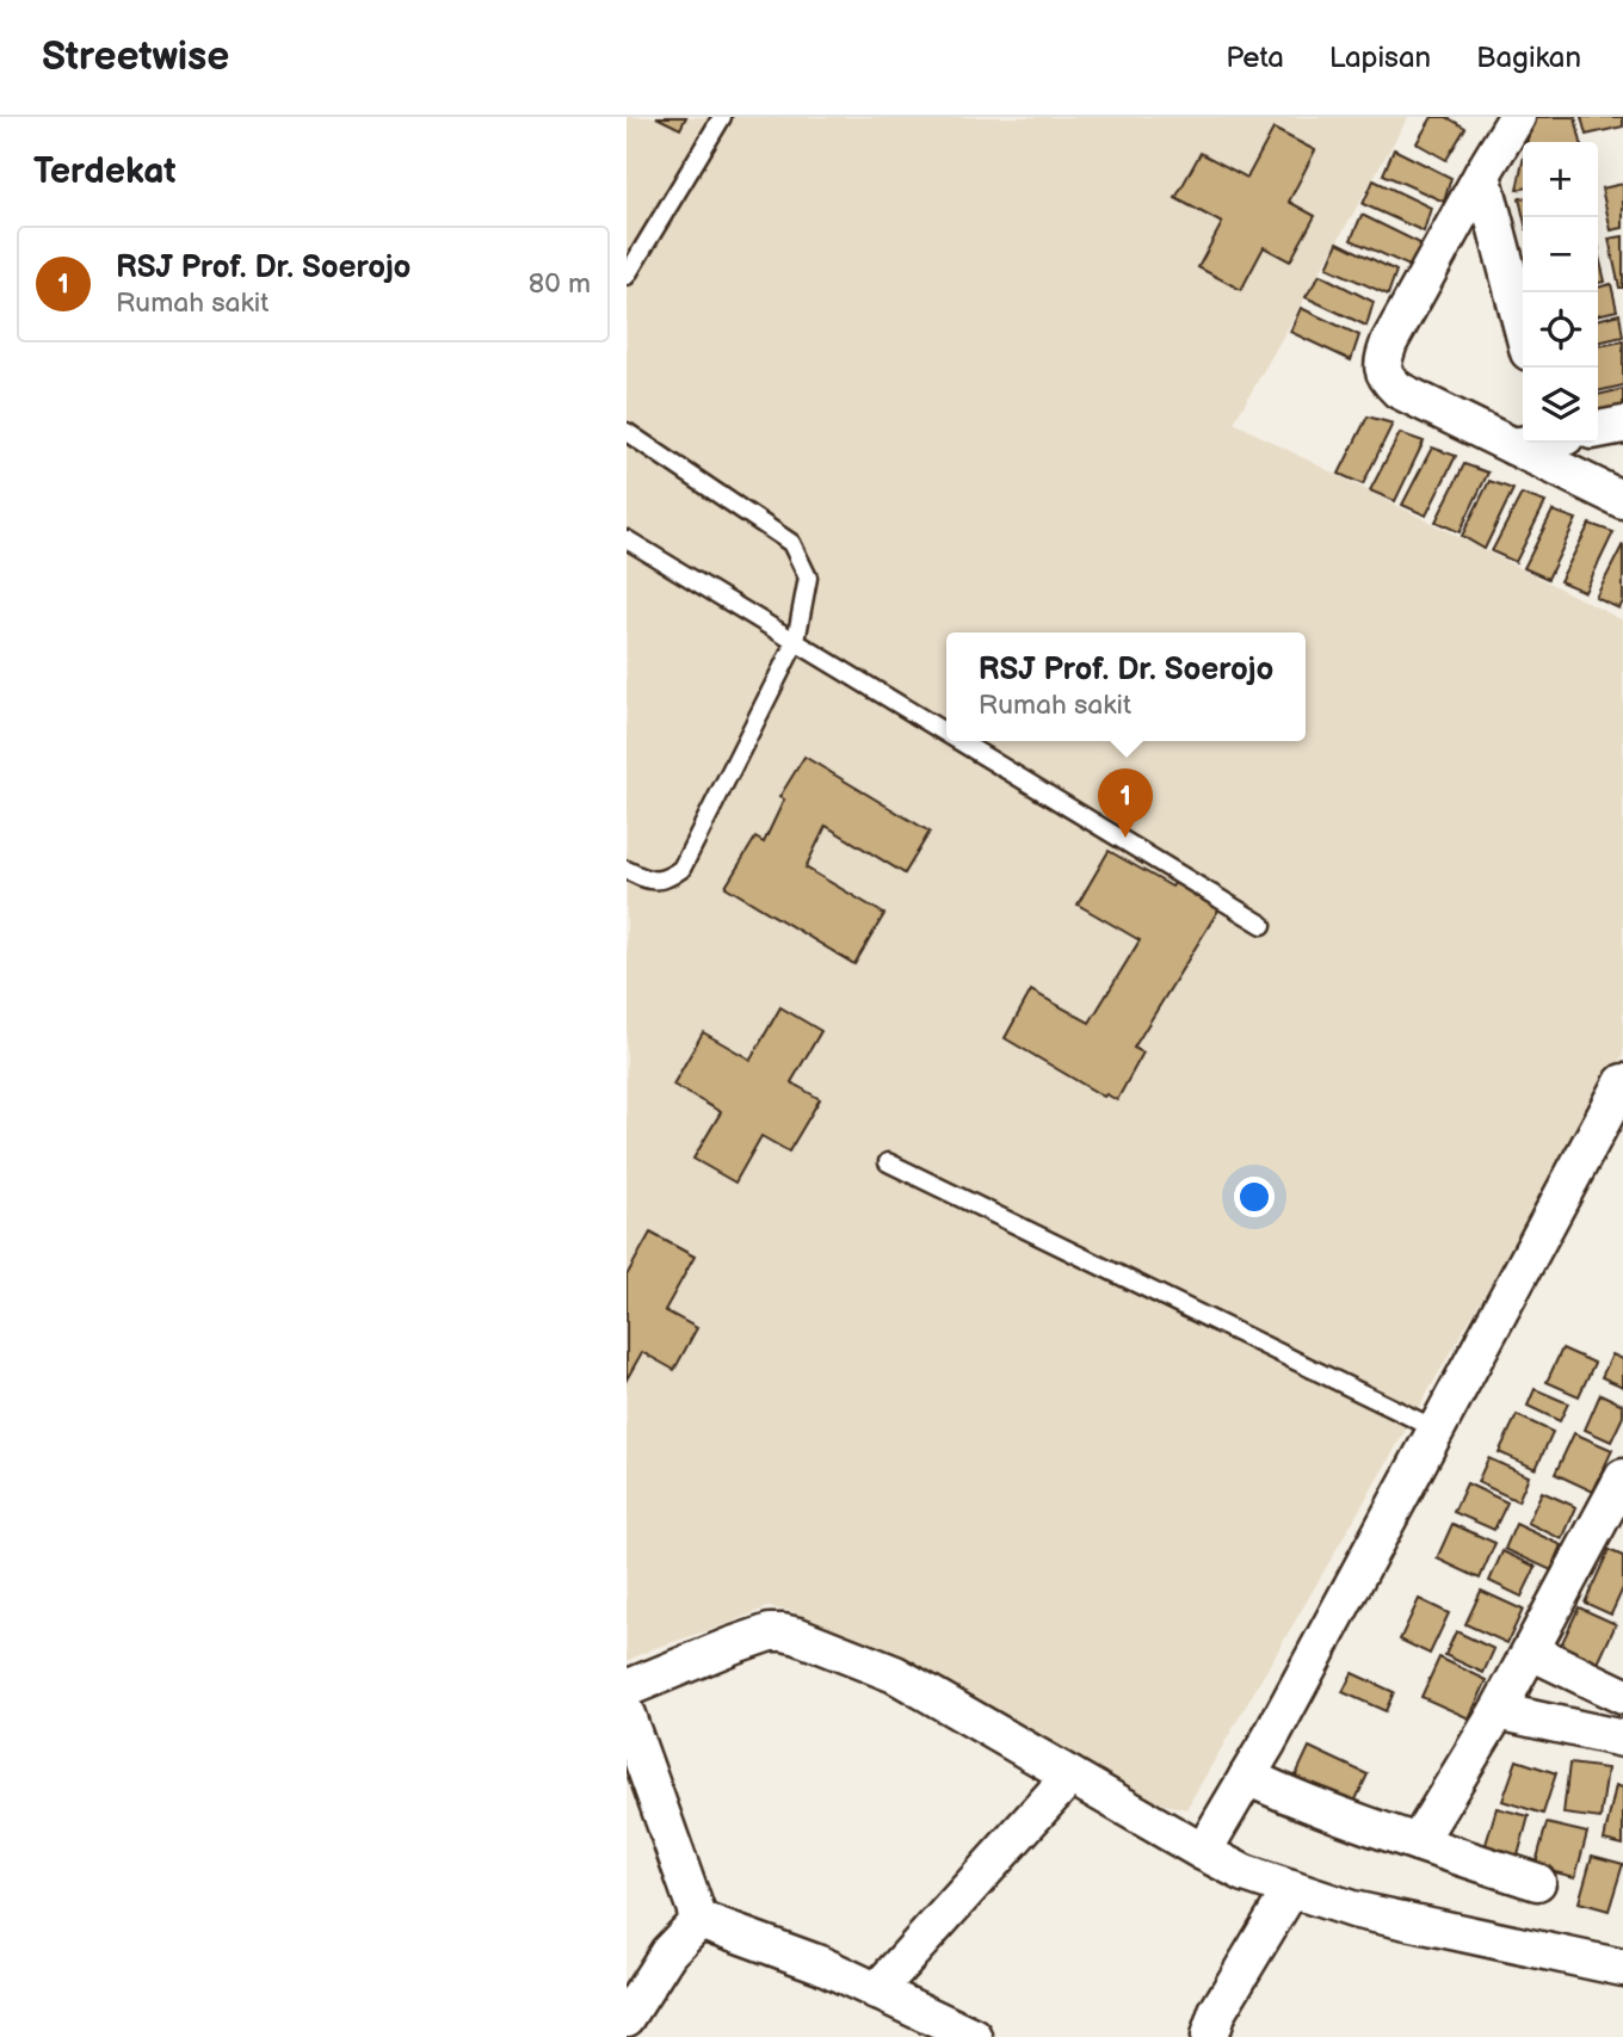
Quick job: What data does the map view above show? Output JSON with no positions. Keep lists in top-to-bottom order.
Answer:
{
  "page": {
    "header": "Streetwise",
    "nav": ["Peta", "Lapisan", "Bagikan"],
    "heading": "Terdekat",
    "map_buttons": ["+", "−"],
    "list": [
      {
        "mark": "1",
        "name": "RSJ Prof. Dr. Soerojo",
        "note": "Rumah sakit",
        "value": "80 m"
      }
    ],
    "popup": ["RSJ Prof. Dr. Soerojo", "Rumah sakit"],
    "pins": "1"
  }
}
